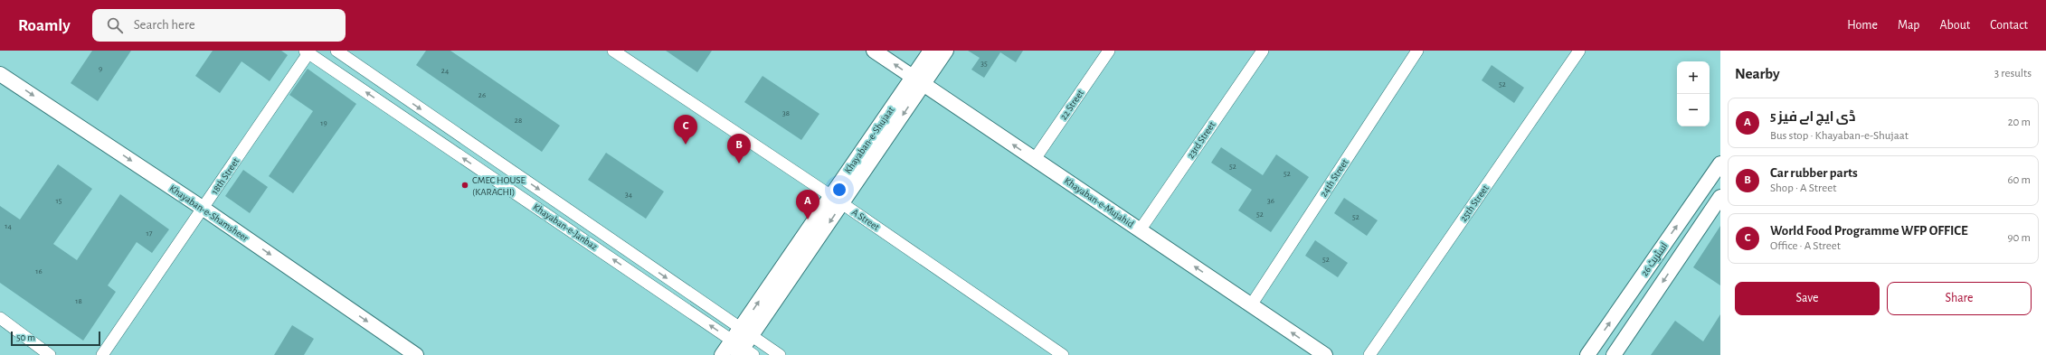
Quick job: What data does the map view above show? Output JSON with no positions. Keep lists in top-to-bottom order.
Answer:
{
  "streets": {
    "main road": [
      "Khayaban-e-Shujaat",
      "Khayaban-e-Mujahid",
      "Khayaban-e-Shamsheer",
      "اسٹریٹ 26"
    ],
    "street": [
      "22 Street",
      "23rd Street",
      "18th Street",
      "24th Street",
      "25th Street",
      "A Street",
      "Khayaban-e-Janbaz"
    ]
  },
  "crossings": [
    ["22 Street", "Khayaban-e-Mujahid"],
    ["Khayaban-e-Shujaat", "Khayaban-e-Mujahid"],
    ["Khayaban-e-Shujaat", "A Street"],
    ["Khayaban-e-Shujaat", "Khayaban-e-Janbaz"],
    ["23rd Street", "Khayaban-e-Mujahid"],
    ["18th Street", "Khayaban-e-Shamsheer"],
    ["18th Street", "Khayaban-e-Janbaz"],
    ["24th Street", "Khayaban-e-Mujahid"]
  ],
  "one_way": ["Khayaban-e-Mujahid", "Khayaban-e-Shamsheer"],
  "places": ["CMEC HOUSE (KARACHI)"],
  "house_numbers": [
    "35",
    "9",
    "24",
    "52",
    "26",
    "38",
    "28",
    "19",
    "52",
    "52",
    "34",
    "15",
    "36",
    "52",
    "52",
    "14",
    "17",
    "52",
    "16",
    "18"
  ],
  "scale_bar": "50 m",
  "page": {
    "header": "Roamly",
    "search": "Search here",
    "nav": [
      "Home",
      "Map",
      "About",
      "Contact"
    ],
    "heading": ["Nearby", "3 results"],
    "map_buttons": ["+", "−"],
    "list": [
      {
        "mark": "A",
        "name": "5 ڈی ایچ اے فیز",
        "note": "Bus stop · Khayaban-e-Shujaat",
        "value": "20 m"
      },
      {
        "mark": "B",
        "name": "Car rubber parts",
        "note": "Shop · A Street",
        "value": "60 m"
      },
      {
        "mark": "C",
        "name": "World Food Programme WFP OFFICE",
        "note": "Office · A Street",
        "value": "90 m"
      }
    ],
    "pins": ["C", "B", "A"],
    "buttons": ["Save", "Share"],
    "scale": "50 m"
  }
}
